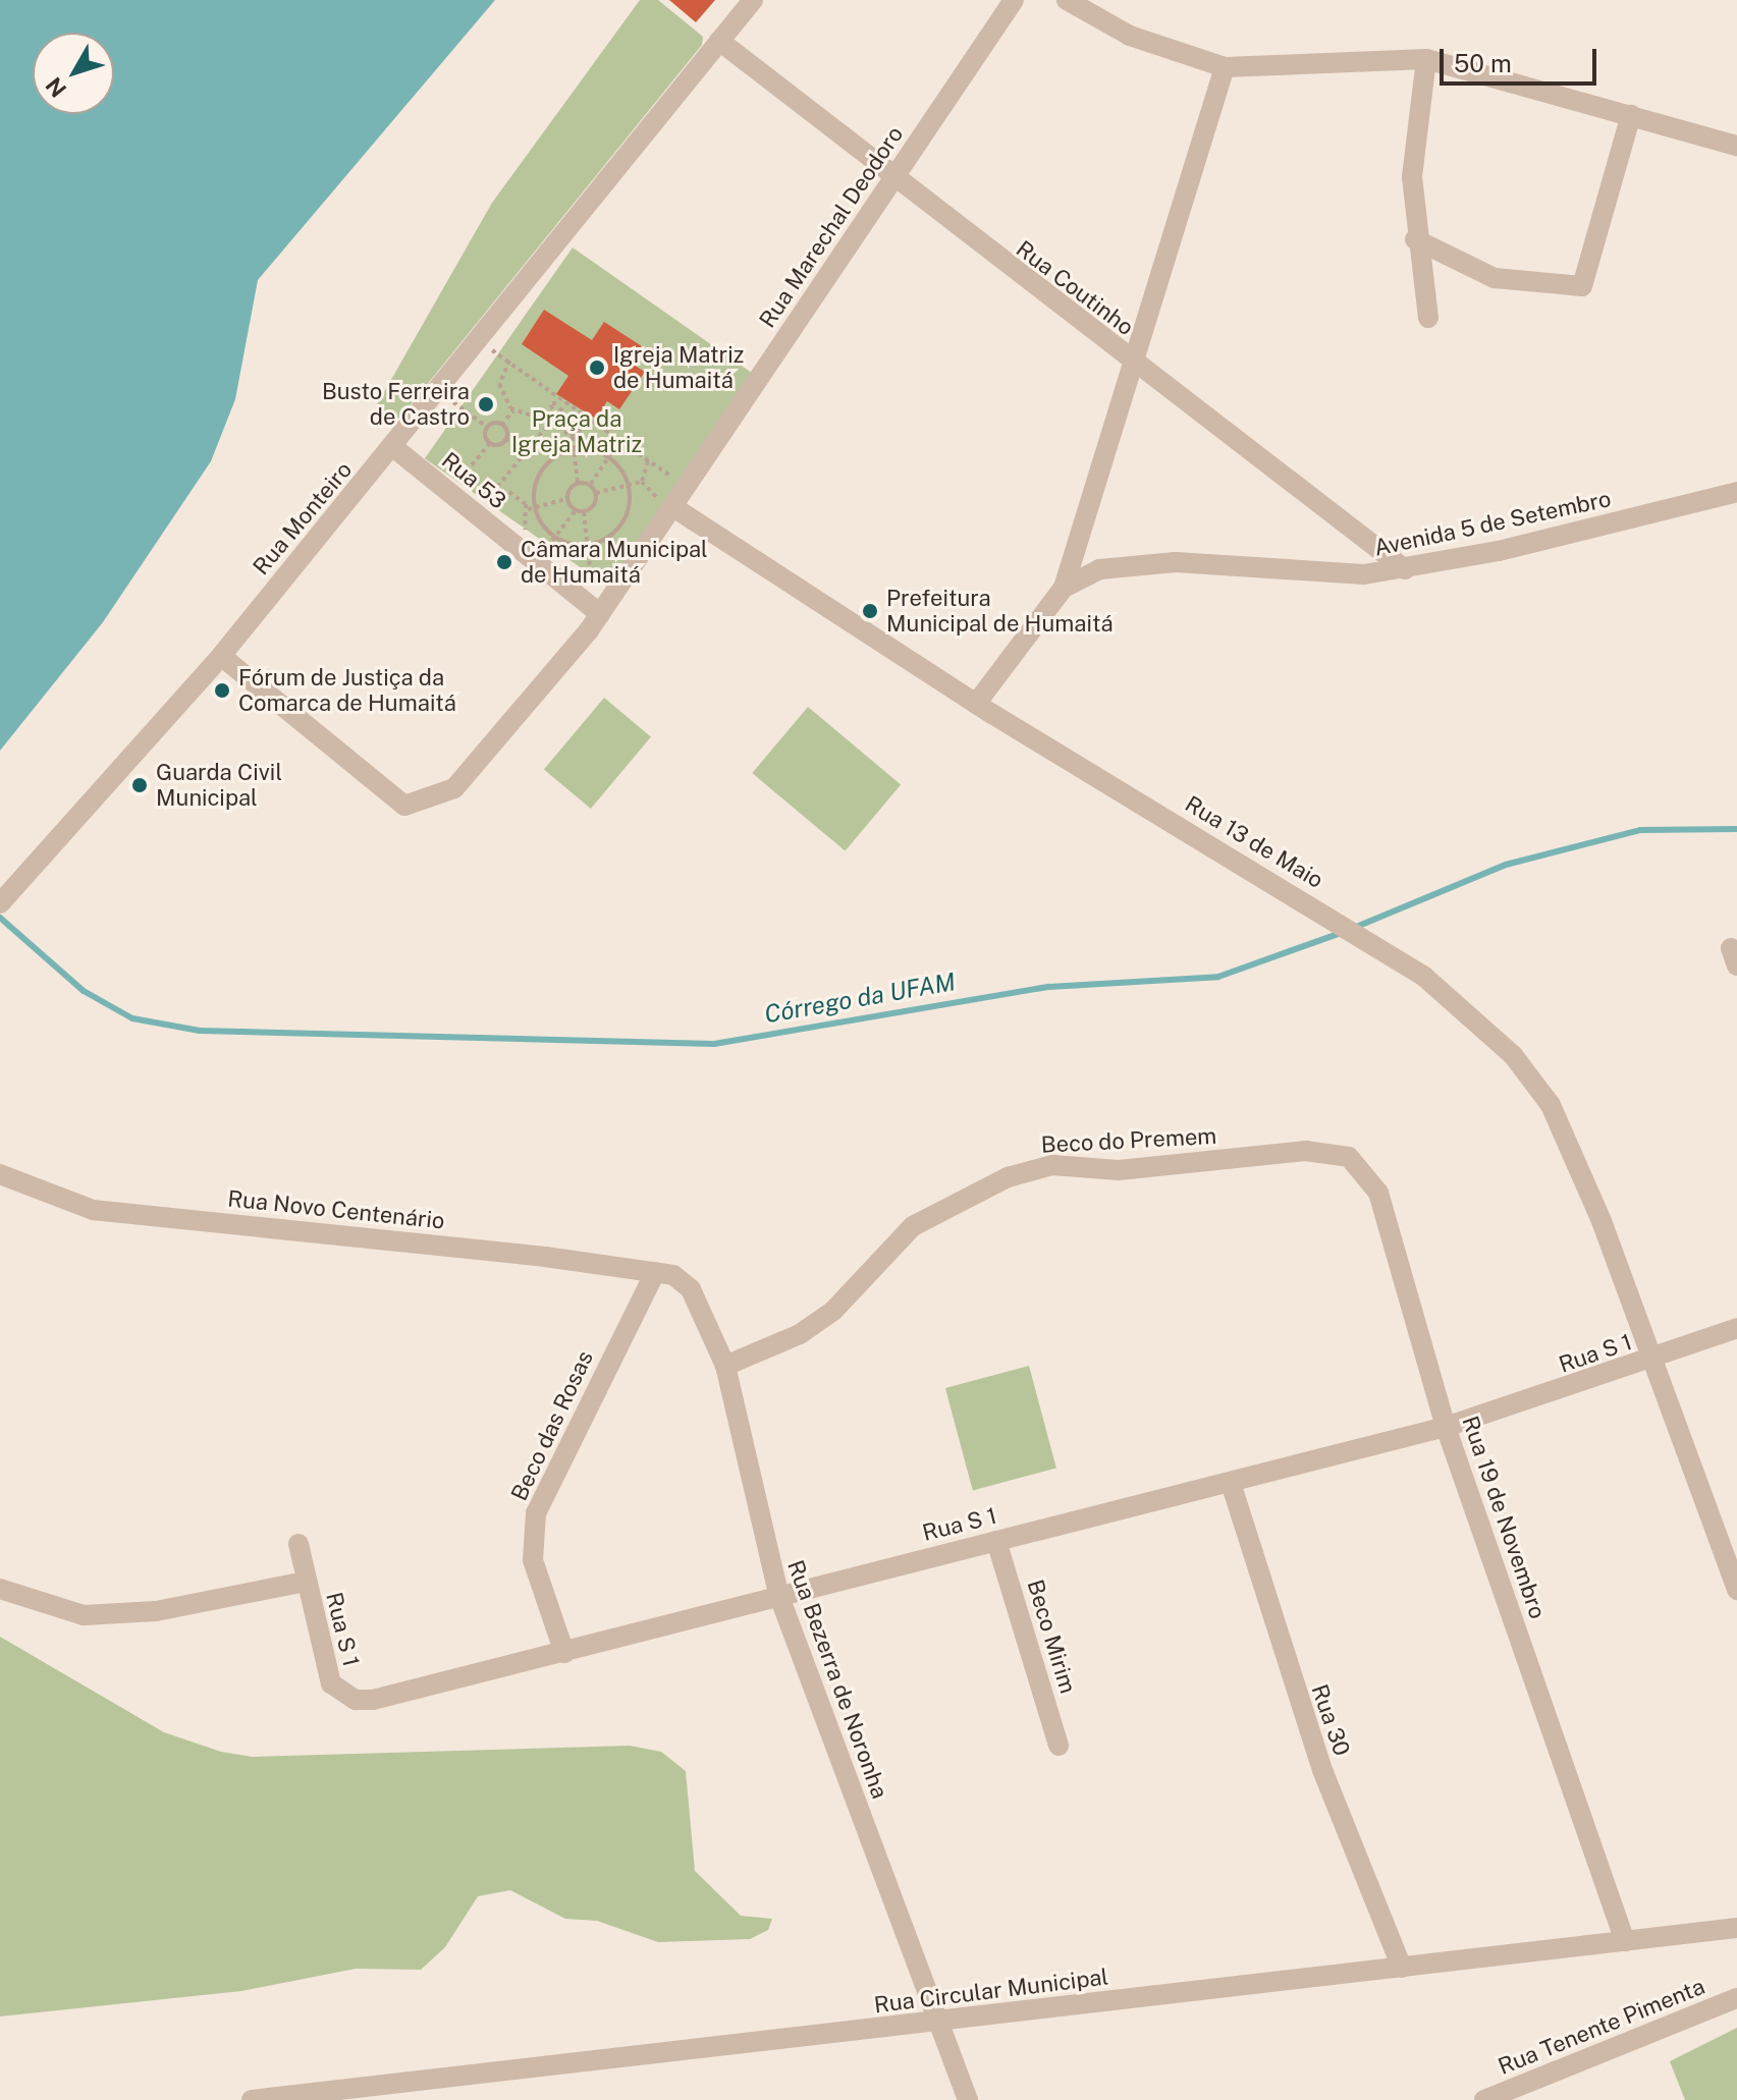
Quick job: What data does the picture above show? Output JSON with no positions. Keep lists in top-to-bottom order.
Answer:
{
  "streets": {
    "street": [
      "Rua Marechal Deodoro",
      "Rua Coutinho",
      "Rua 53",
      "Rua Monteiro",
      "Avenida 5 de Setembro",
      "Rua 13 de Maio",
      "Beco do Premem",
      "Rua Novo Centenário",
      "Rua S 1",
      "Beco das Rosas",
      "Rua 19 de Novembro",
      "Beco Mirim",
      "Rua Bezerra de Noronha",
      "Rua 30",
      "Rua Circular Municipal",
      "Rua Tenente Pimenta"
    ]
  },
  "crossings": [
    ["Rua Marechal Deodoro", "Rua Coutinho"],
    ["Rua Marechal Deodoro", "Rua 53"],
    ["Rua Marechal Deodoro", "Rua Monteiro"],
    ["Rua Marechal Deodoro", "Rua 13 de Maio"],
    ["Rua Coutinho", "Rua Monteiro"],
    ["Rua Coutinho", "Avenida 5 de Setembro"],
    ["Rua 53", "Rua Monteiro"],
    ["Rua 13 de Maio", "Rua S 1"],
    ["Beco do Premem", "Rua 19 de Novembro"],
    ["Beco do Premem", "Rua Bezerra de Noronha"],
    ["Rua Novo Centenário", "Beco das Rosas"],
    ["Rua Novo Centenário", "Rua Bezerra de Noronha"],
    ["Rua S 1", "Beco das Rosas"],
    ["Rua S 1", "Rua 19 de Novembro"],
    ["Rua S 1", "Beco Mirim"],
    ["Rua S 1", "Rua Bezerra de Noronha"],
    ["Rua S 1", "Rua 30"],
    ["Beco das Rosas", "Rua Bezerra de Noronha"],
    ["Rua 19 de Novembro", "Rua Circular Municipal"],
    ["Rua Bezerra de Noronha", "Rua Circular Municipal"],
    ["Rua 30", "Rua Circular Municipal"]
  ],
  "water": ["Córrego da UFAM"],
  "parks": ["Praça da Igreja Matriz"],
  "places": [
    "Igreja Matriz de Humaitá",
    "Busto Ferreira de Castro",
    "Câmara Municipal de Humaitá",
    "Prefeitura Municipal de Humaitá",
    "Fórum de Justiça da Comarca de Humaitá",
    "Guarda Civil Municipal"
  ],
  "scale_bar": "50 m",
  "north": "bottom left"
}
